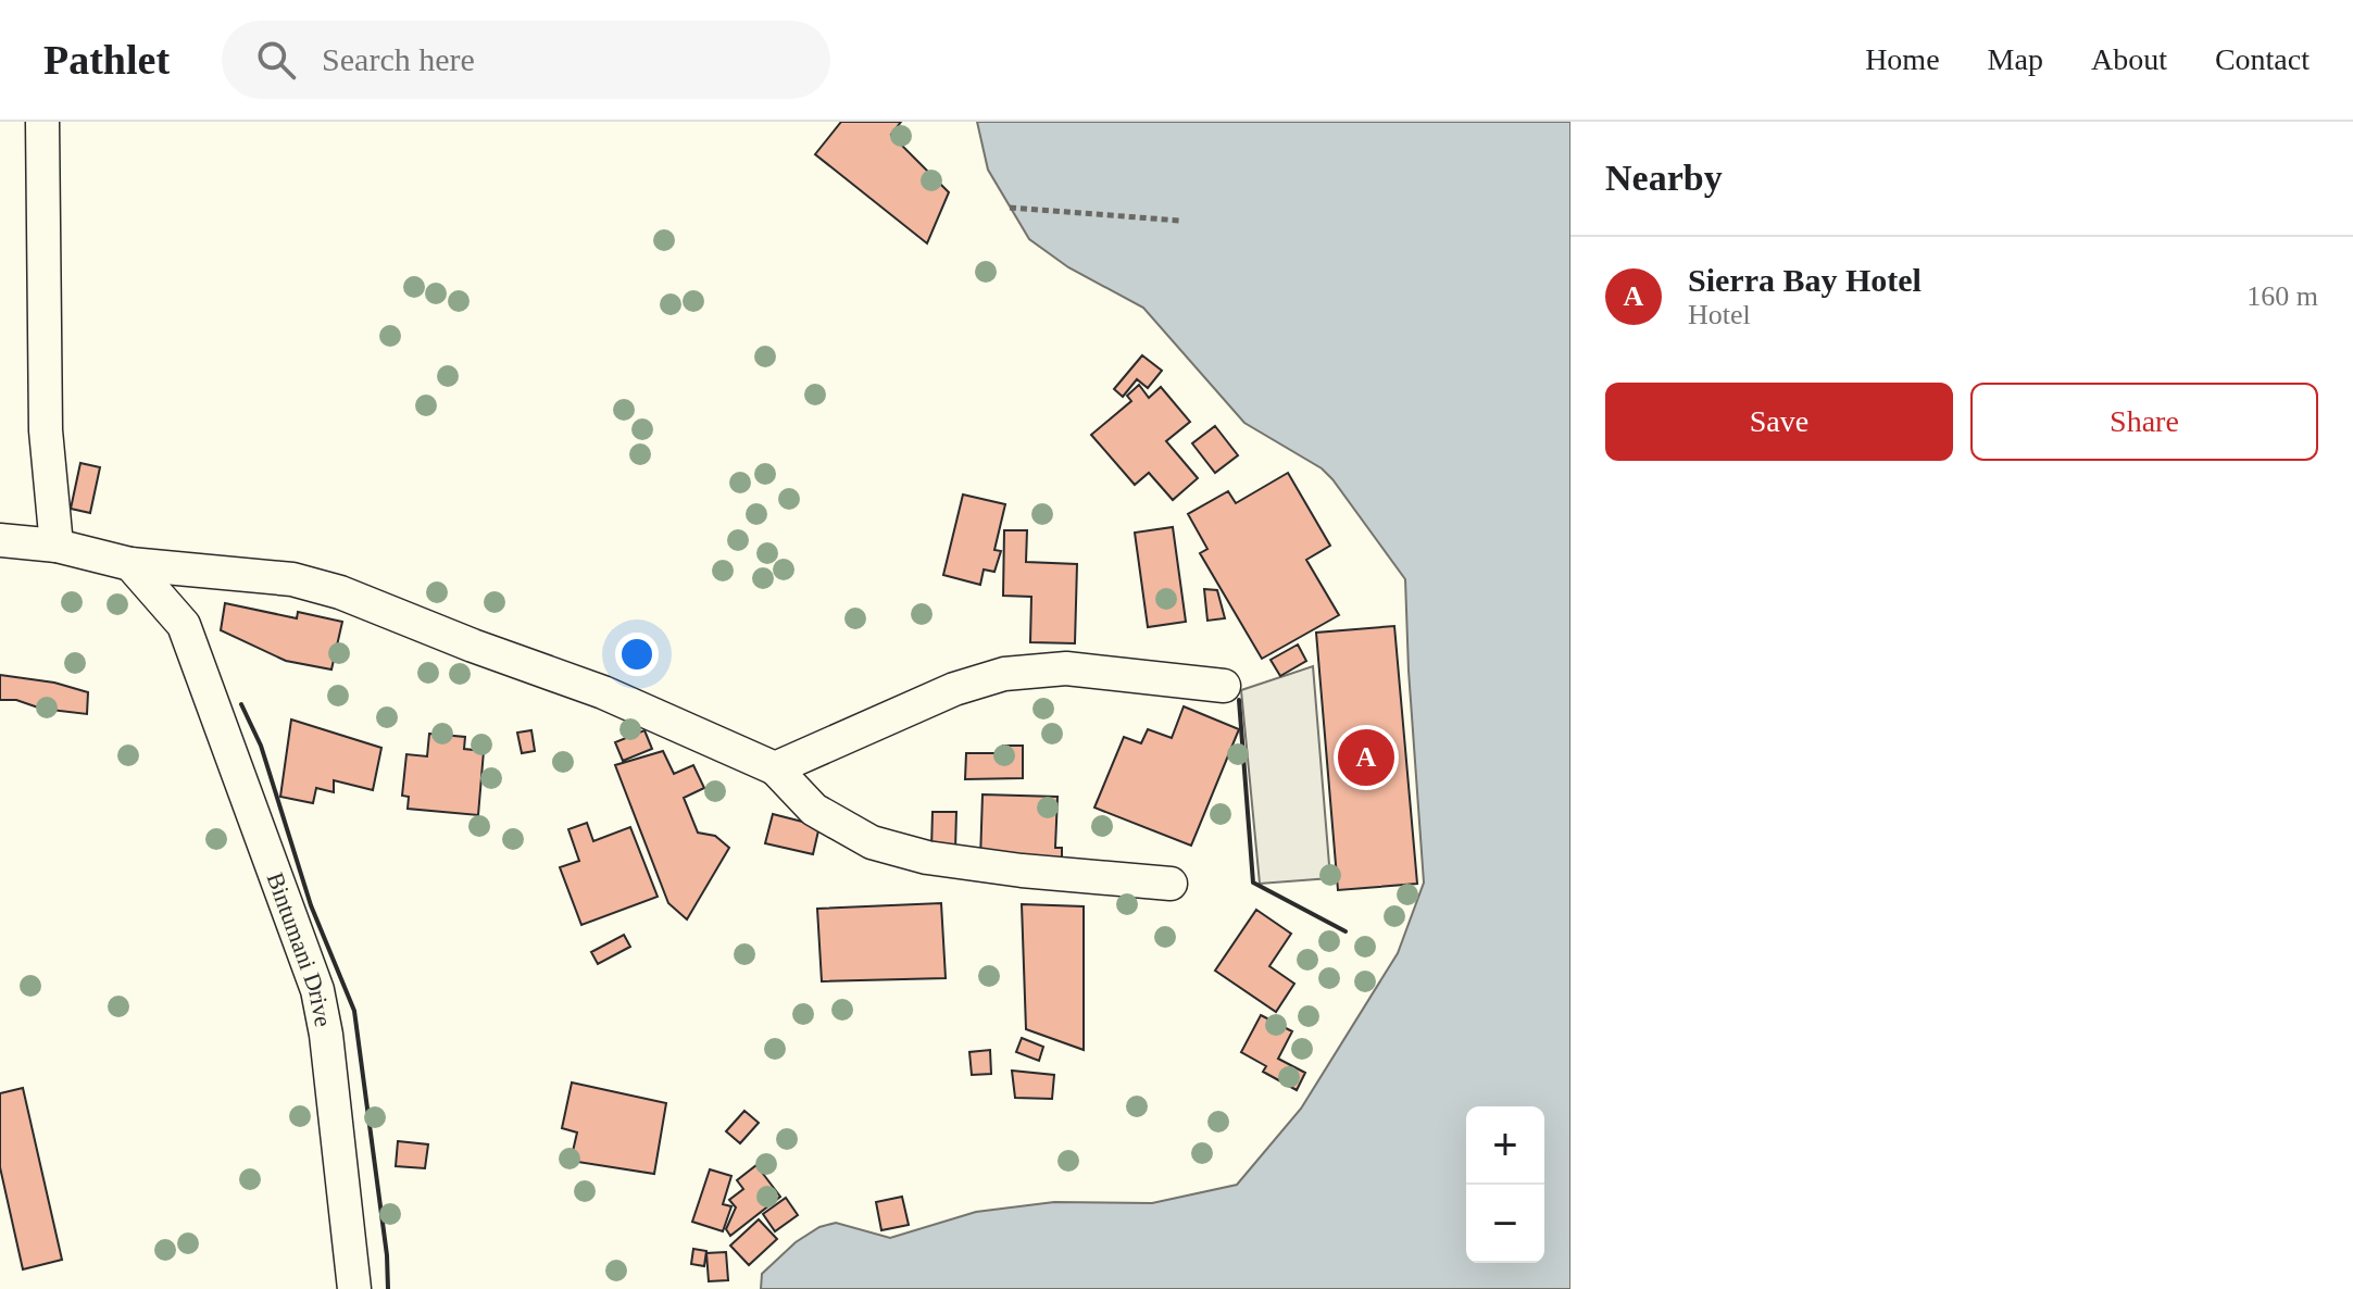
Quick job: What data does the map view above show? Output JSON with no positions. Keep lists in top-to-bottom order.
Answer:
{
  "streets": {
    "street": ["Bintumani Drive"]
  },
  "page": {
    "header": "Pathlet",
    "search": "Search here",
    "nav": [
      "Home",
      "Map",
      "About",
      "Contact"
    ],
    "heading": "Nearby",
    "list": [
      {
        "mark": "A",
        "name": "Sierra Bay Hotel",
        "note": "Hotel",
        "value": "160 m"
      }
    ],
    "buttons": ["Save", "Share"],
    "pins": "A",
    "map_buttons": ["+", "−"]
  }
}
